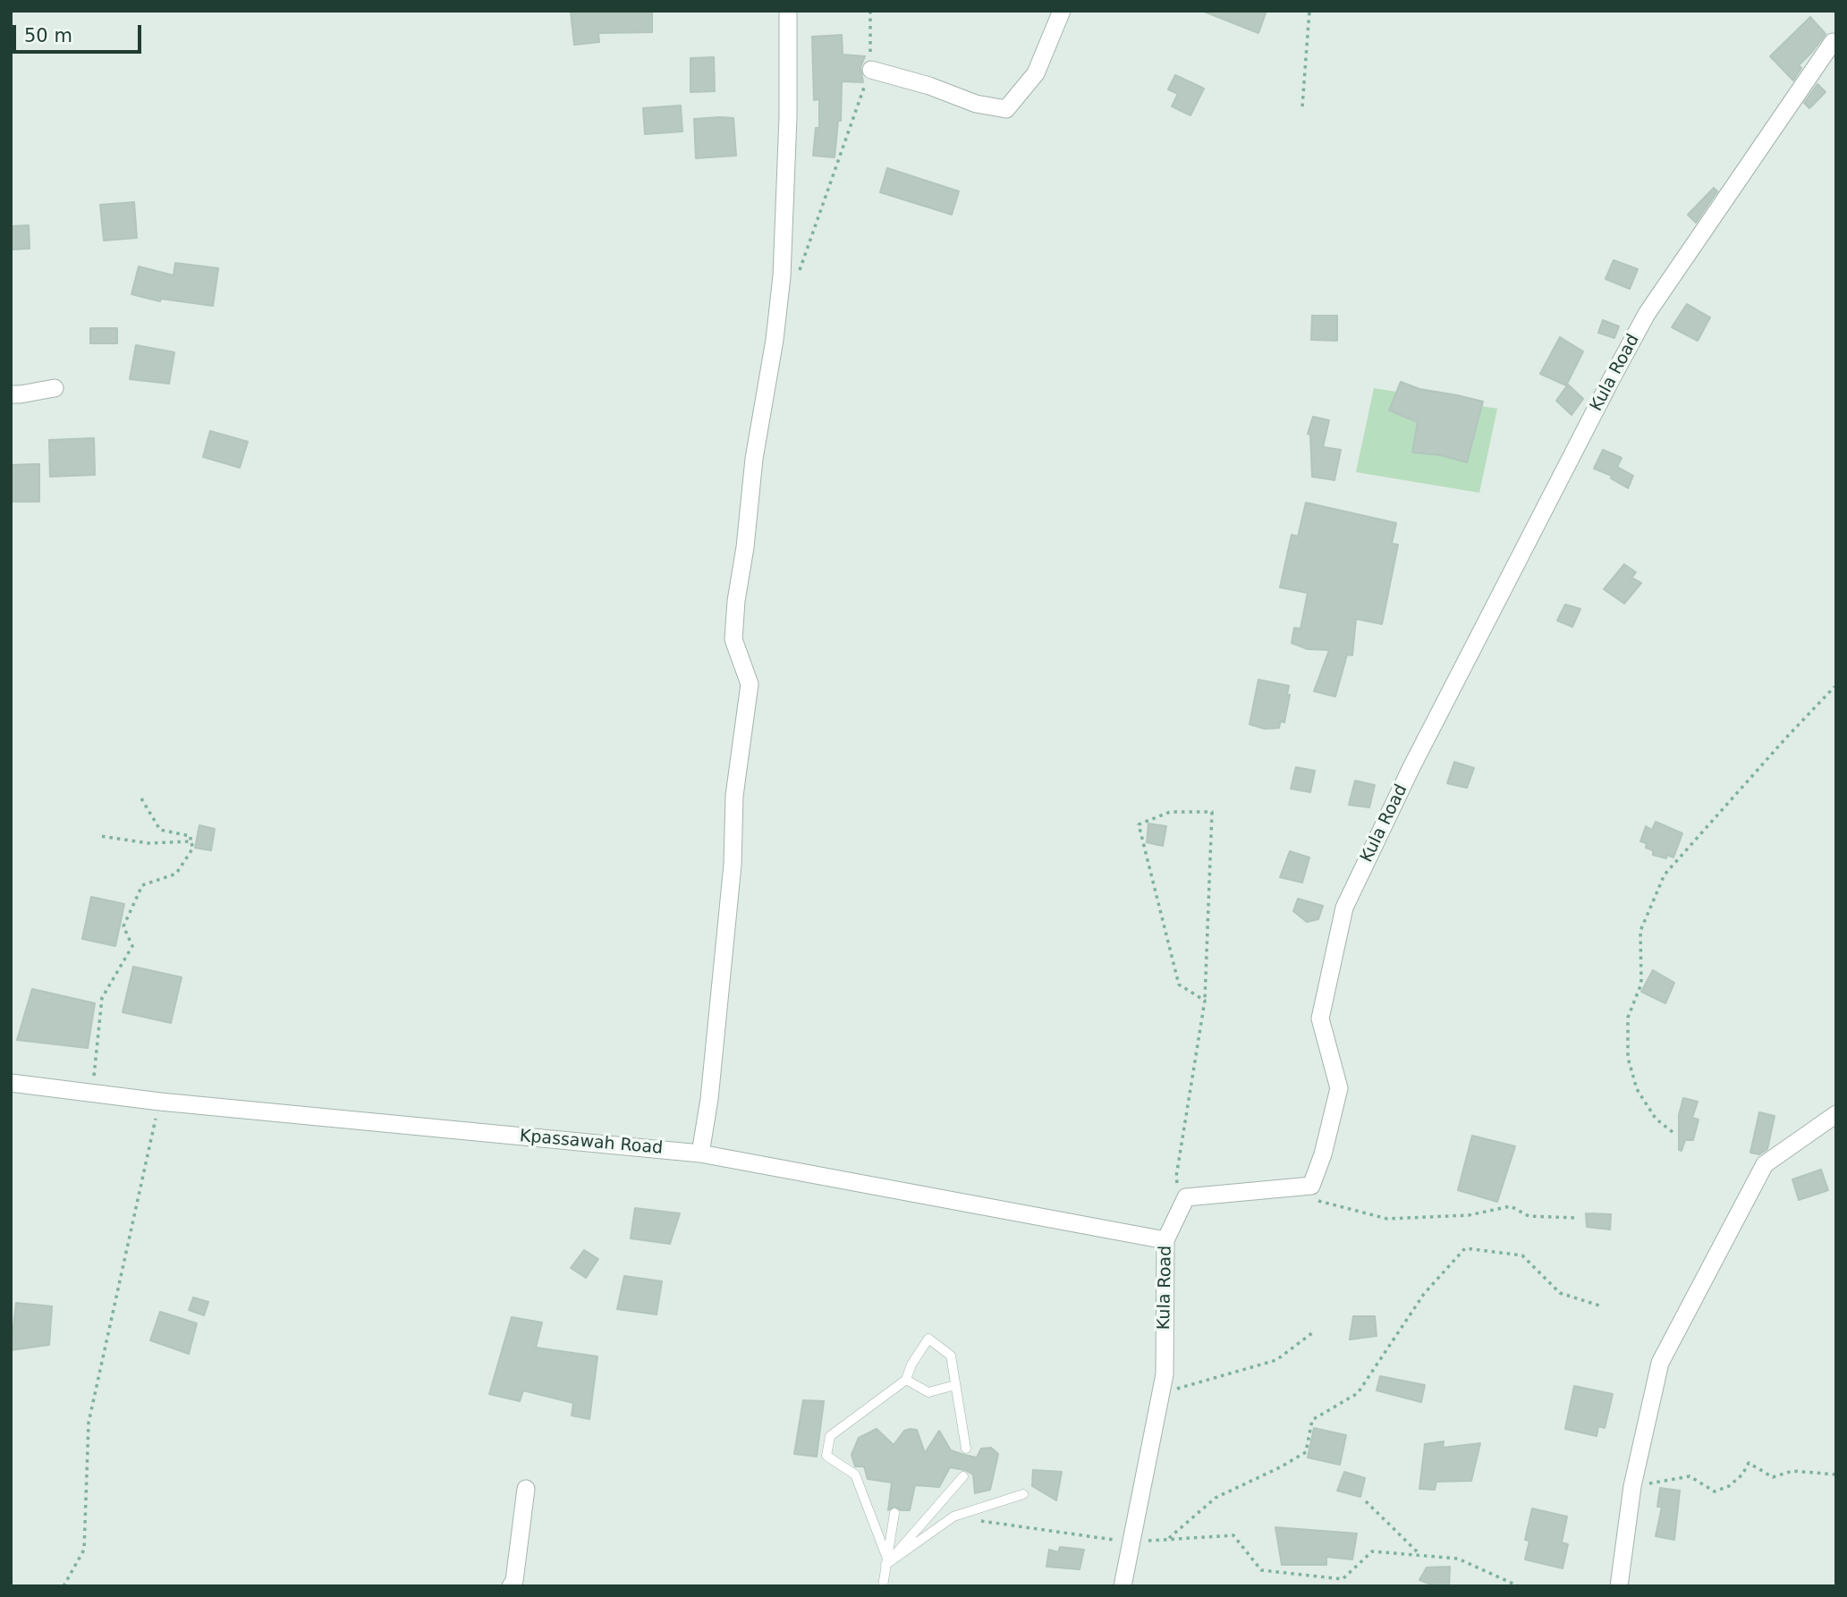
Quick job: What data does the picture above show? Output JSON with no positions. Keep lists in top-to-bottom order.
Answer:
{
  "streets": {
    "street": ["Kula Road", "Kpassawah Road"]
  },
  "crossings": [
    ["Kula Road", "Kpassawah Road"]
  ],
  "scale_bar": "50 m"
}
